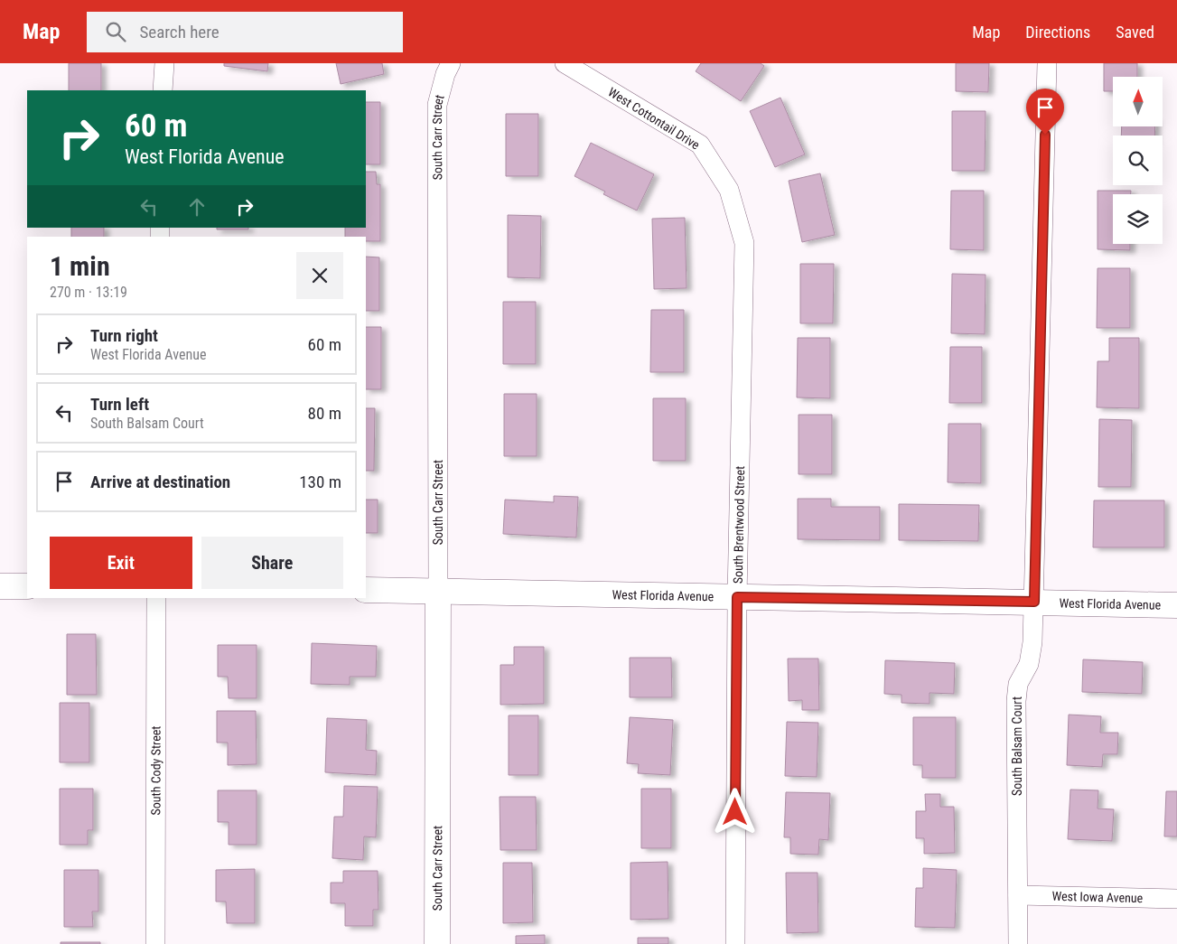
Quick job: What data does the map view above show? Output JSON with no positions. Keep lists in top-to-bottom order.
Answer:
{
  "streets": {
    "street": [
      "West Cottontail Drive",
      "South Carr Street",
      "South Brentwood Street",
      "West Florida Avenue",
      "South Balsam Court",
      "South Cody Street",
      "West Iowa Avenue"
    ]
  },
  "crossings": [
    ["West Cottontail Drive", "South Brentwood Street"],
    ["South Carr Street", "West Florida Avenue"],
    ["South Brentwood Street", "West Florida Avenue"],
    ["West Florida Avenue", "South Balsam Court"],
    ["South Balsam Court", "West Iowa Avenue"]
  ],
  "north": "top",
  "page": {
    "header": "Map",
    "search": "Search here",
    "nav": ["Map", "Directions", "Saved"],
    "turn": ["60 m", "West Florida Avenue"],
    "heading": ["1 min", "270 m · 13:19"],
    "list": [
      {
        "name": "Turn right",
        "note": "West Florida Avenue",
        "value": "60 m"
      },
      {
        "name": "Turn left",
        "note": "South Balsam Court",
        "value": "80 m"
      },
      {
        "name": "Arrive at destination",
        "value": "130 m"
      }
    ],
    "buttons": ["Exit", "Share"]
  }
}
